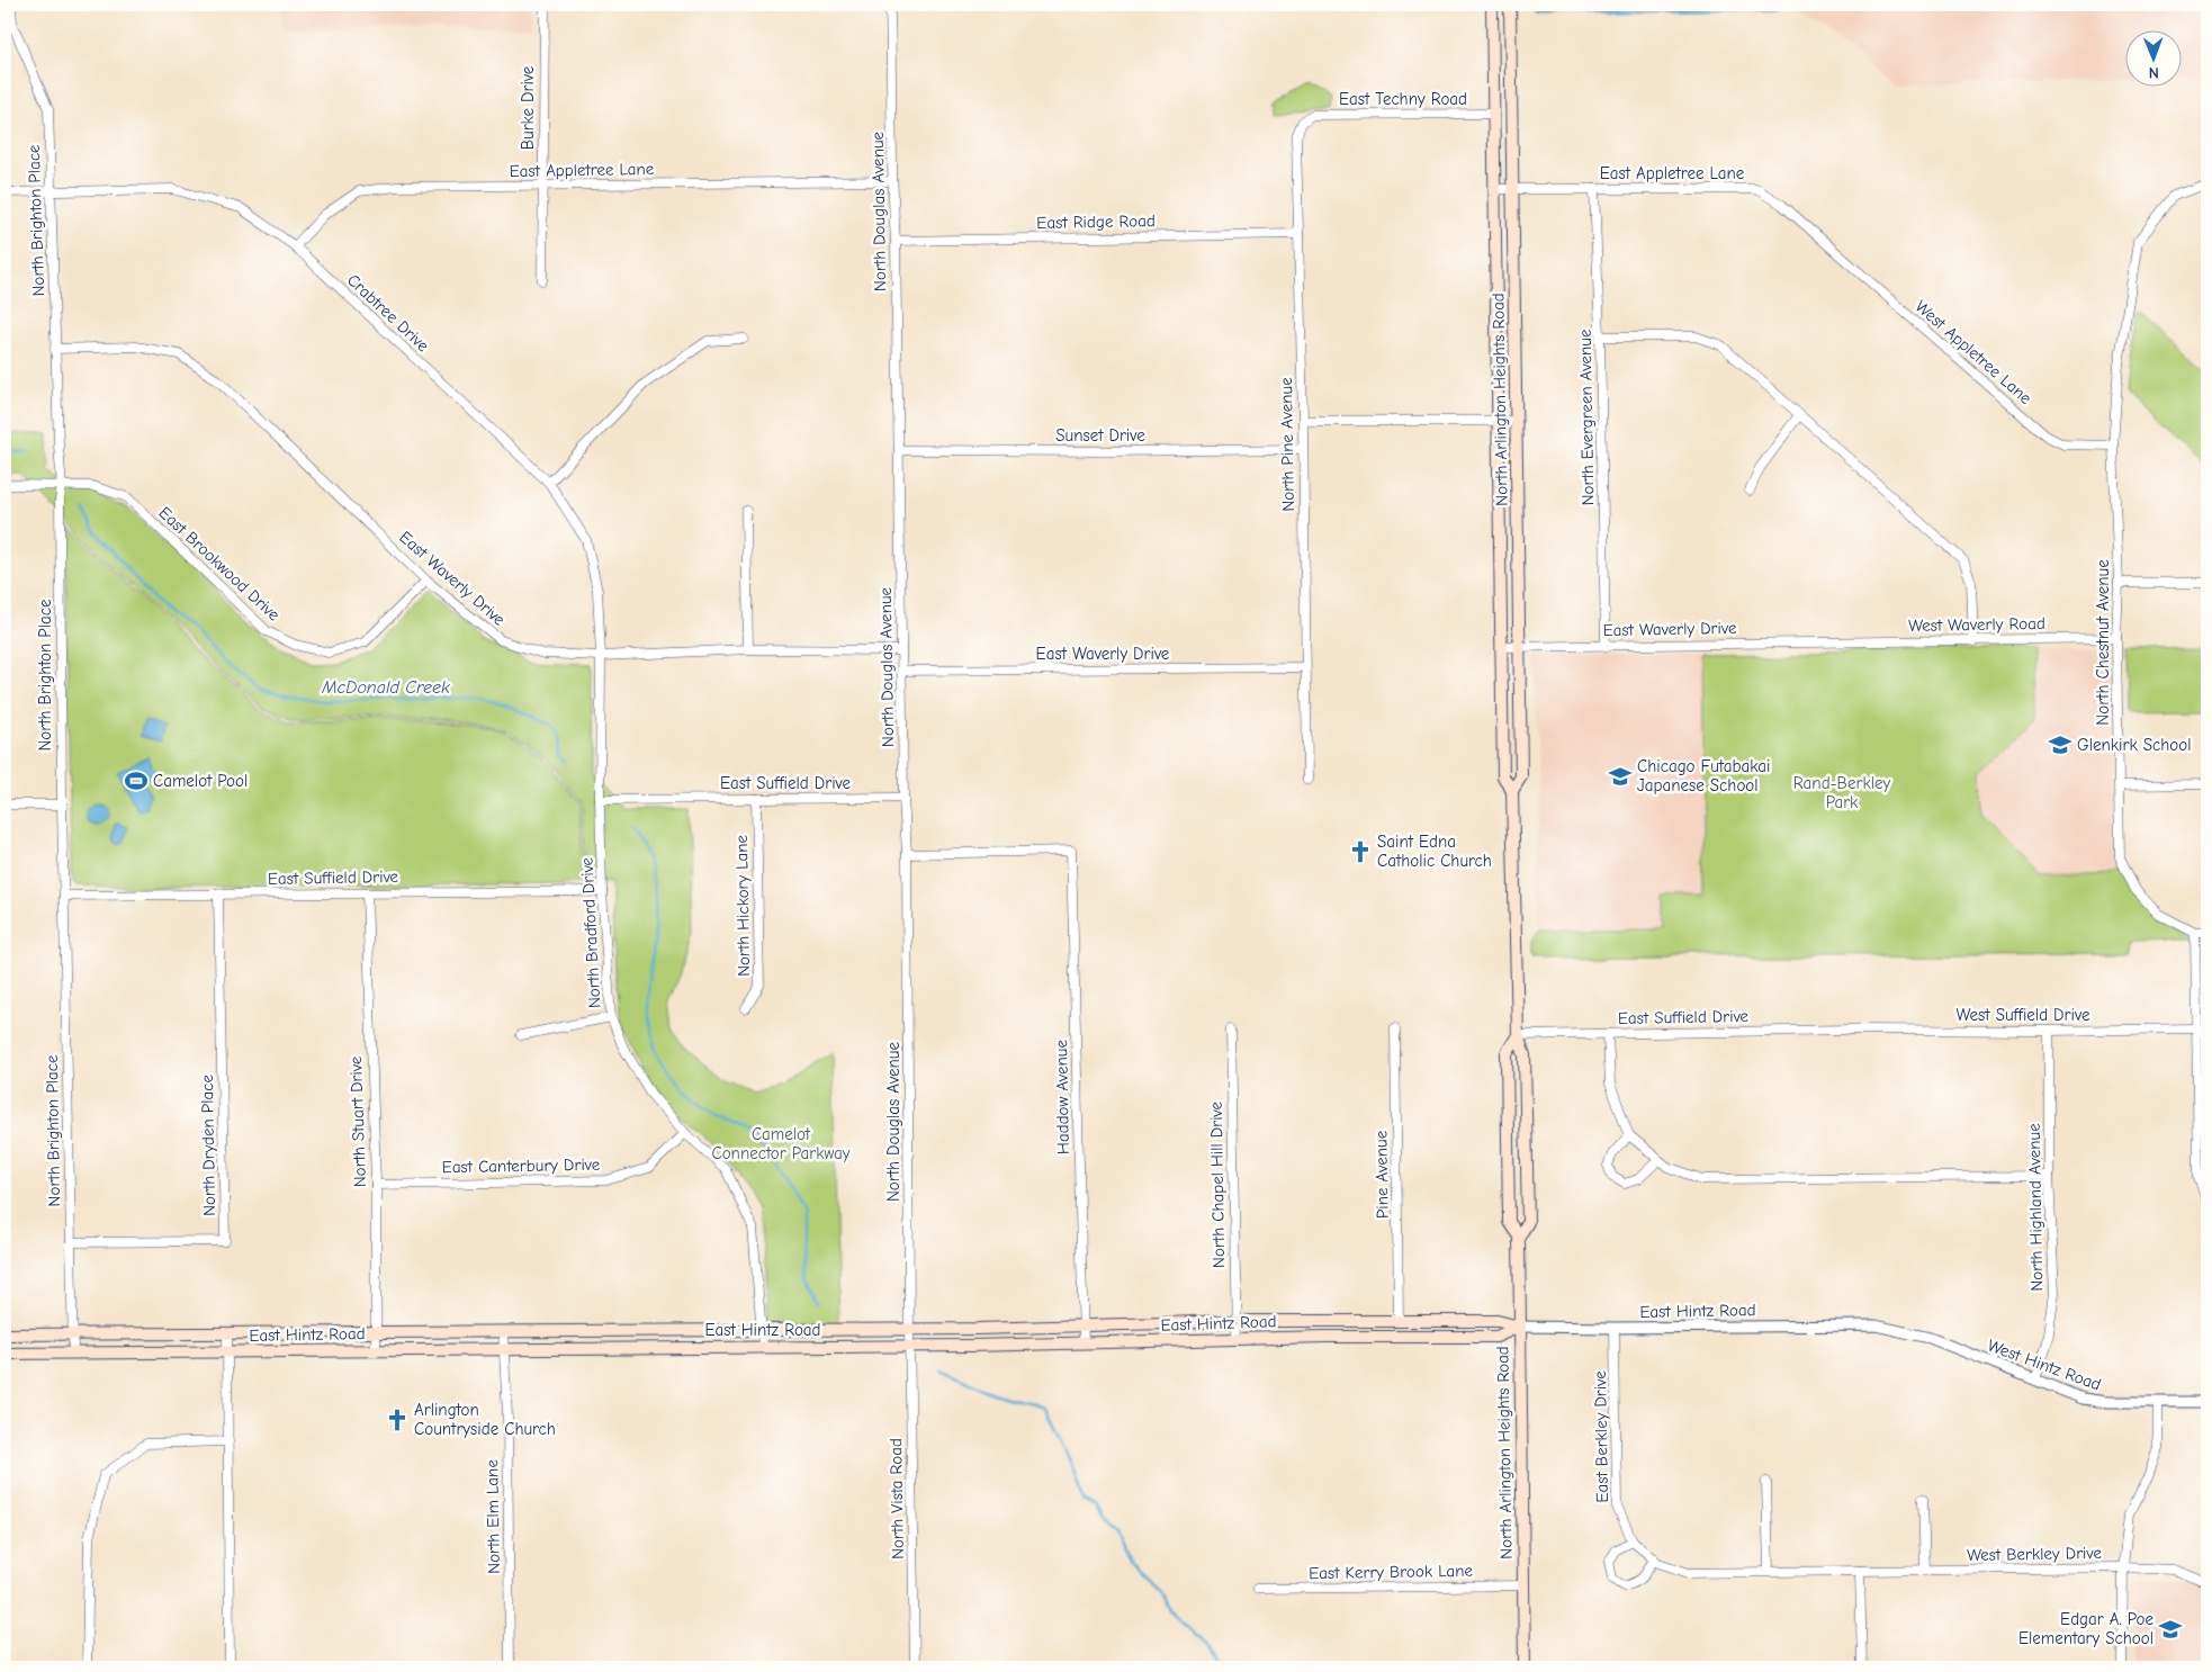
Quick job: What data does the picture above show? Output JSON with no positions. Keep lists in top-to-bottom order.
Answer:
{
  "streets": {
    "main road": ["North Arlington Heights Road", "East Hintz Road"],
    "street": [
      "East Techny Road",
      "Burke Drive",
      "East Appletree Lane",
      "North Douglas Avenue",
      "North Brighton Place",
      "East Ridge Road",
      "Crabtree Drive",
      "West Appletree Lane",
      "North Evergreen Avenue",
      "Sunset Drive",
      "North Pine Avenue",
      "East Brookwood Drive",
      "East Waverly Drive",
      "West Waverly Road",
      "North Chestnut Avenue",
      "East Suffield Drive",
      "North Hickory Lane",
      "North Bradford Drive",
      "West Suffield Drive",
      "Haddow Avenue",
      "North Stuart Drive",
      "North Dryden Place",
      "East Canterbury Drive",
      "Pine Avenue",
      "North Chapel Hill Drive",
      "North Highland Avenue",
      "West Hintz Road",
      "East Berkley Drive",
      "North Vista Road",
      "North Elm Lane",
      "West Berkley Drive",
      "East Kerry Brook Lane"
    ]
  },
  "crossings": [
    ["East Techny Road", "North Arlington Heights Road"],
    ["East Techny Road", "North Pine Avenue"],
    ["Burke Drive", "East Appletree Lane"],
    ["East Appletree Lane", "North Douglas Avenue"],
    ["East Appletree Lane", "Crabtree Drive"],
    ["East Appletree Lane", "West Appletree Lane"],
    ["East Appletree Lane", "North Arlington Heights Road"],
    ["East Appletree Lane", "North Evergreen Avenue"],
    ["North Douglas Avenue", "East Ridge Road"],
    ["North Douglas Avenue", "Sunset Drive"],
    ["North Douglas Avenue", "East Waverly Drive"],
    ["North Douglas Avenue", "East Suffield Drive"],
    ["North Douglas Avenue", "Haddow Avenue"],
    ["North Douglas Avenue", "East Hintz Road"],
    ["North Douglas Avenue", "North Vista Road"],
    ["North Brighton Place", "Crabtree Drive"],
    ["North Brighton Place", "East Brookwood Drive"],
    ["North Brighton Place", "East Waverly Drive"],
    ["North Brighton Place", "East Suffield Drive"],
    ["North Brighton Place", "North Dryden Place"],
    ["North Brighton Place", "East Hintz Road"],
    ["East Ridge Road", "North Pine Avenue"],
    ["Crabtree Drive", "East Waverly Drive"],
    ["Crabtree Drive", "North Bradford Drive"],
    ["West Appletree Lane", "North Chestnut Avenue"],
    ["North Arlington Heights Road", "East Waverly Drive"],
    ["North Arlington Heights Road", "East Suffield Drive"],
    ["North Arlington Heights Road", "East Hintz Road"],
    ["North Arlington Heights Road", "East Kerry Brook Lane"],
    ["North Evergreen Avenue", "East Waverly Drive"],
    ["Sunset Drive", "North Pine Avenue"],
    ["North Pine Avenue", "East Waverly Drive"],
    ["East Brookwood Drive", "East Waverly Drive"],
    ["East Waverly Drive", "West Waverly Road"],
    ["East Waverly Drive", "North Bradford Drive"],
    ["West Waverly Road", "North Chestnut Avenue"],
    ["East Suffield Drive", "North Hickory Lane"],
    ["East Suffield Drive", "North Bradford Drive"],
    ["East Suffield Drive", "West Suffield Drive"],
    ["East Suffield Drive", "North Stuart Drive"],
    ["East Suffield Drive", "North Dryden Place"],
    ["North Bradford Drive", "East Canterbury Drive"],
    ["North Bradford Drive", "East Hintz Road"],
    ["West Suffield Drive", "North Highland Avenue"],
    ["Haddow Avenue", "East Hintz Road"],
    ["North Stuart Drive", "East Canterbury Drive"],
    ["North Stuart Drive", "East Hintz Road"],
    ["Pine Avenue", "East Hintz Road"],
    ["North Chapel Hill Drive", "East Hintz Road"],
    ["North Highland Avenue", "West Hintz Road"],
    ["East Hintz Road", "West Hintz Road"],
    ["East Hintz Road", "East Berkley Drive"],
    ["East Hintz Road", "North Vista Road"],
    ["East Hintz Road", "North Elm Lane"],
    ["East Berkley Drive", "West Berkley Drive"]
  ],
  "water": ["McDonald Creek"],
  "parks": ["Rand-Berkley Park", "Camelot Connector Parkway"],
  "places": {
    "school or university": ["Glenkirk School", "Chicago Futabakai Japanese School", "Edgar A. Poe Elementary School"],
    "sports": ["Camelot Pool"],
    "church": ["Saint Edna Catholic Church", "Arlington Countryside Church"]
  },
  "north": "bottom"
}
